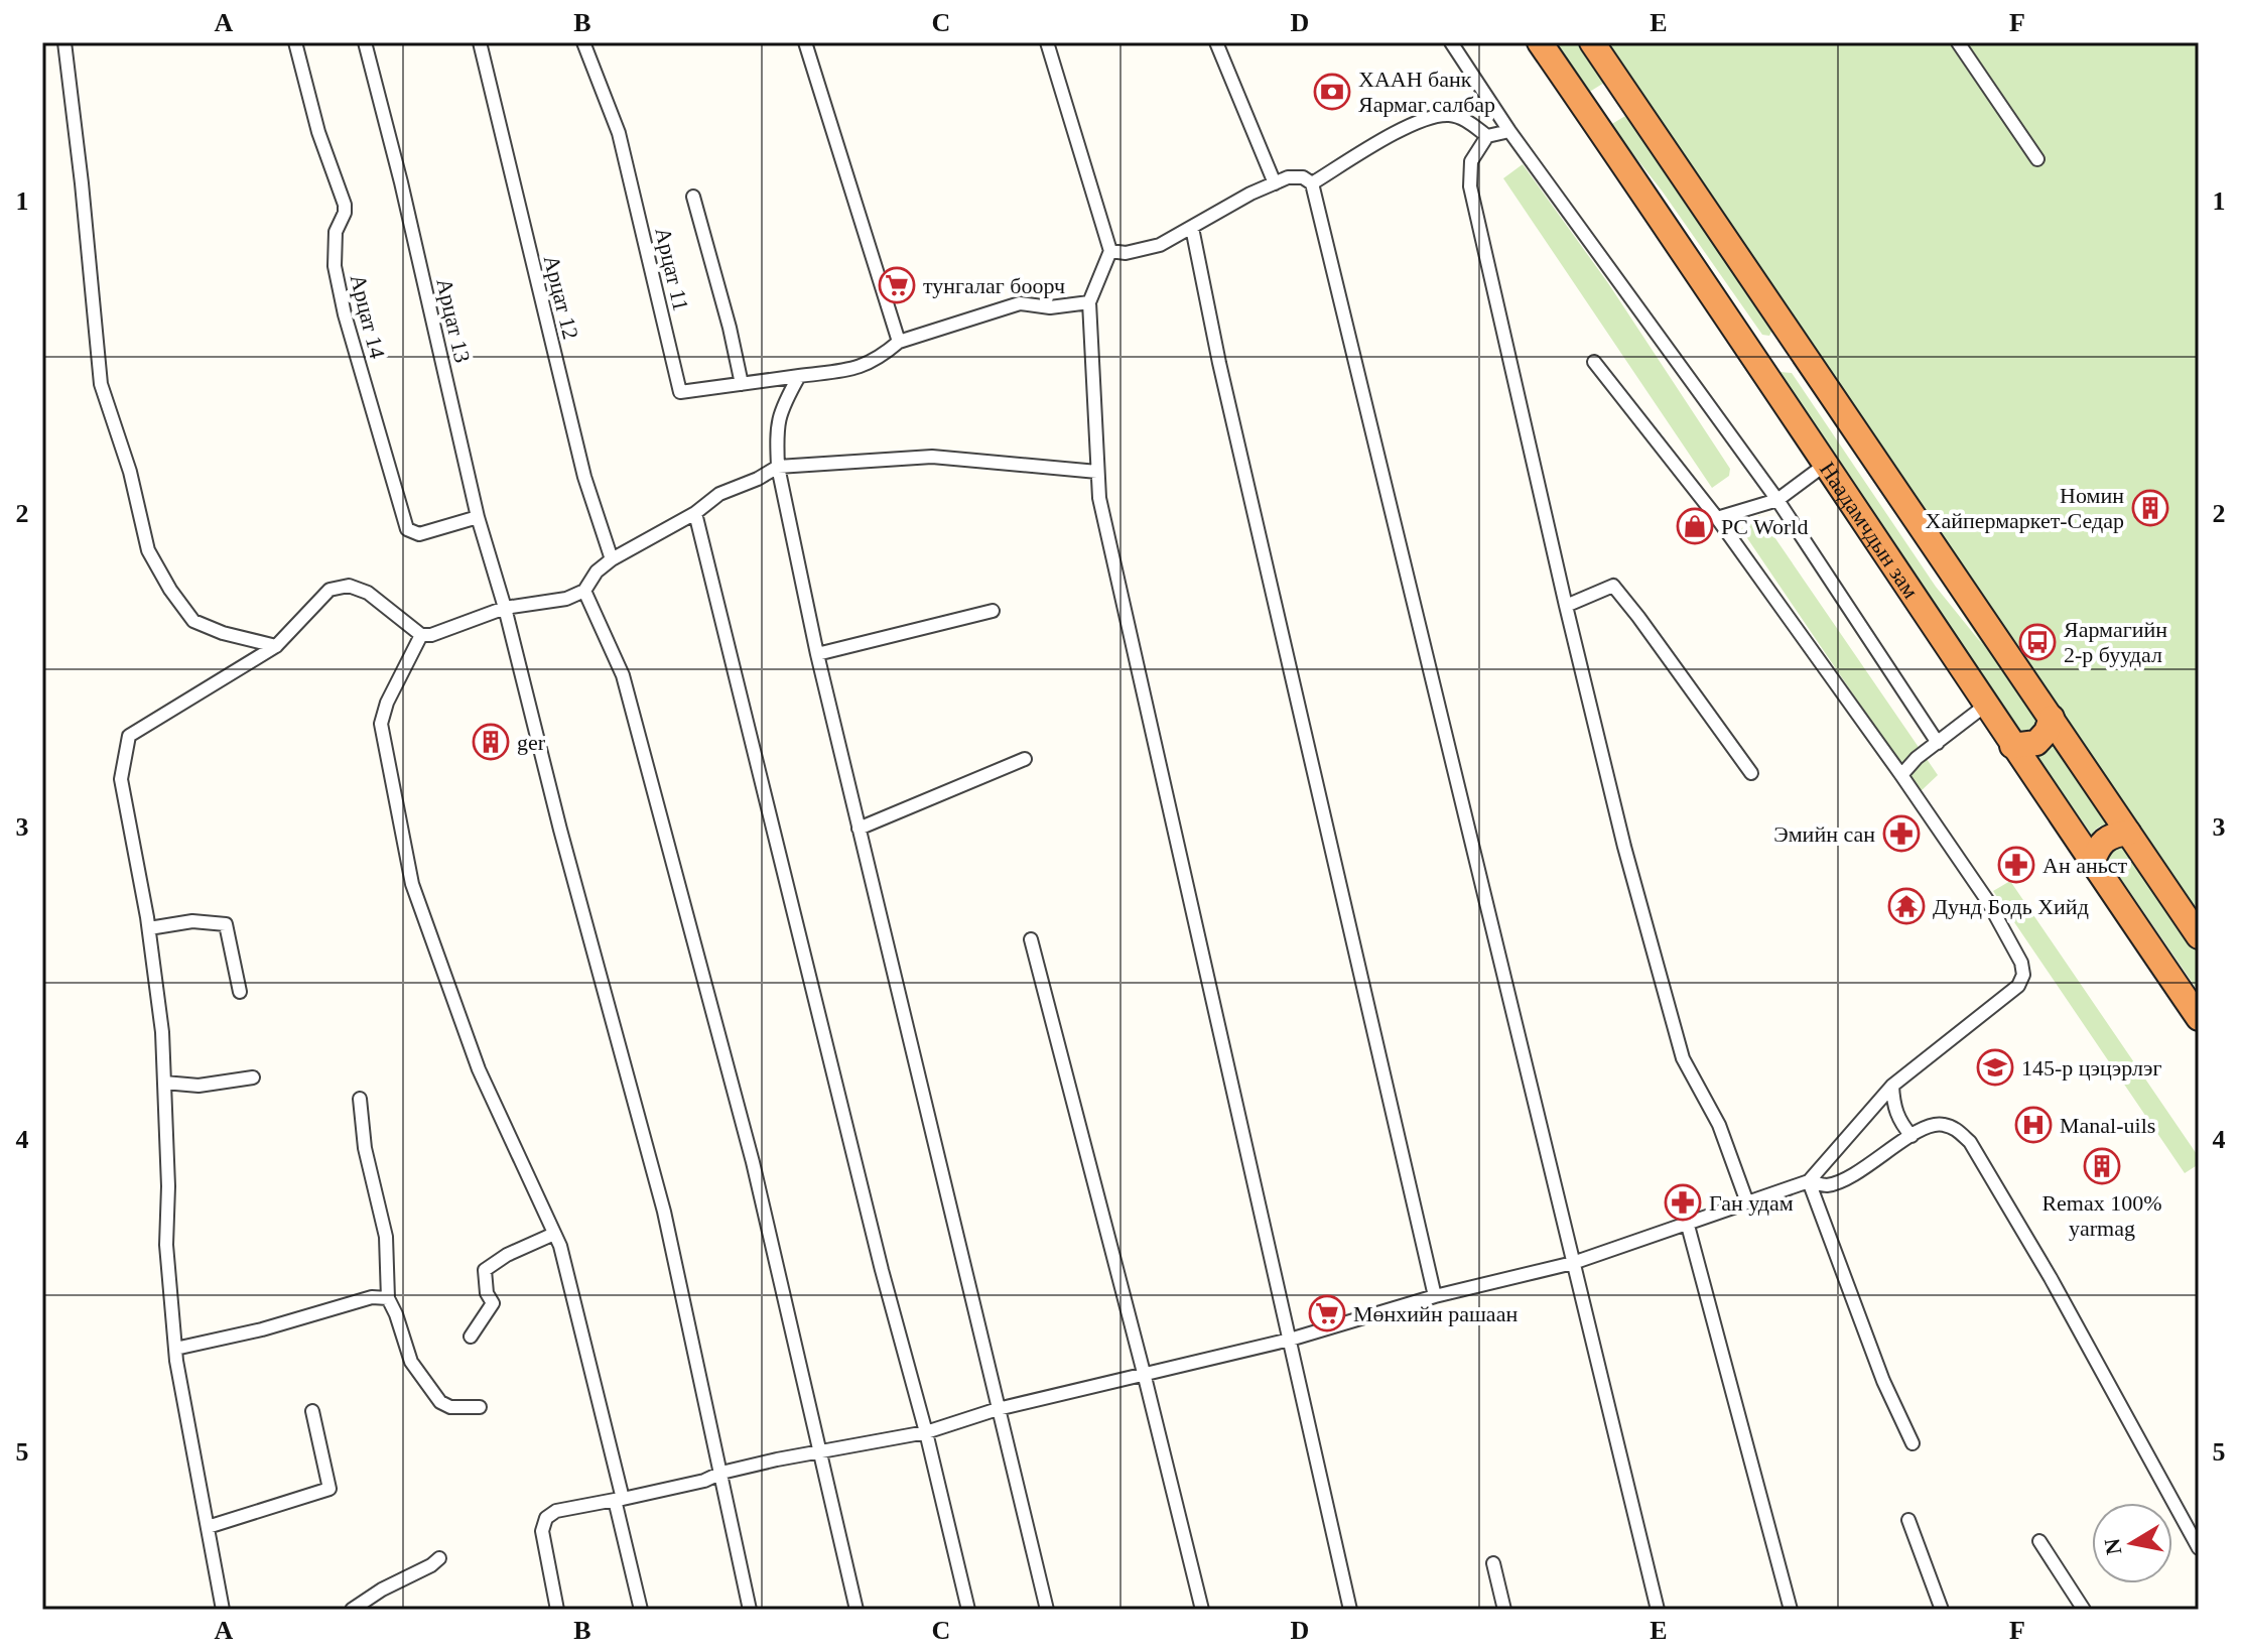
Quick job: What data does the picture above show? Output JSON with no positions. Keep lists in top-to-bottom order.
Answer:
{
  "streets": {
    "highway": ["Наадамчдын зам"],
    "street": [
      "Арцат 11",
      "Арцат 12",
      "Арцат 14",
      "Арцат 13"
    ]
  },
  "crossings": [
    ["Арцат 14", "Арцат 13"]
  ],
  "places": {
    "bank": ["ХААН банк Яармаг салбар"],
    "supermarket": ["тунгалаг боорч", "Мөнхийн рашаан"],
    "building": ["Номин Хайпермаркет-Седар", "ger", "Remax 100% yarmag"],
    "shop": ["PC World"],
    "bus stop": ["Яармагийн 2-р буудал"],
    "pharmacy": ["Эмийн сан", "Ан аньст", "Ган удам"],
    "temple": ["Дунд Бодь Хийд"],
    "school or university": ["145-р цэцэрлэг"],
    "hospital": ["Manal-uils"]
  },
  "north": "left",
  "grid": {
    "columns": [
      "A",
      "B",
      "C",
      "D",
      "E",
      "F"
    ],
    "rows": [
      "1",
      "2",
      "3",
      "4",
      "5"
    ]
  }
}
